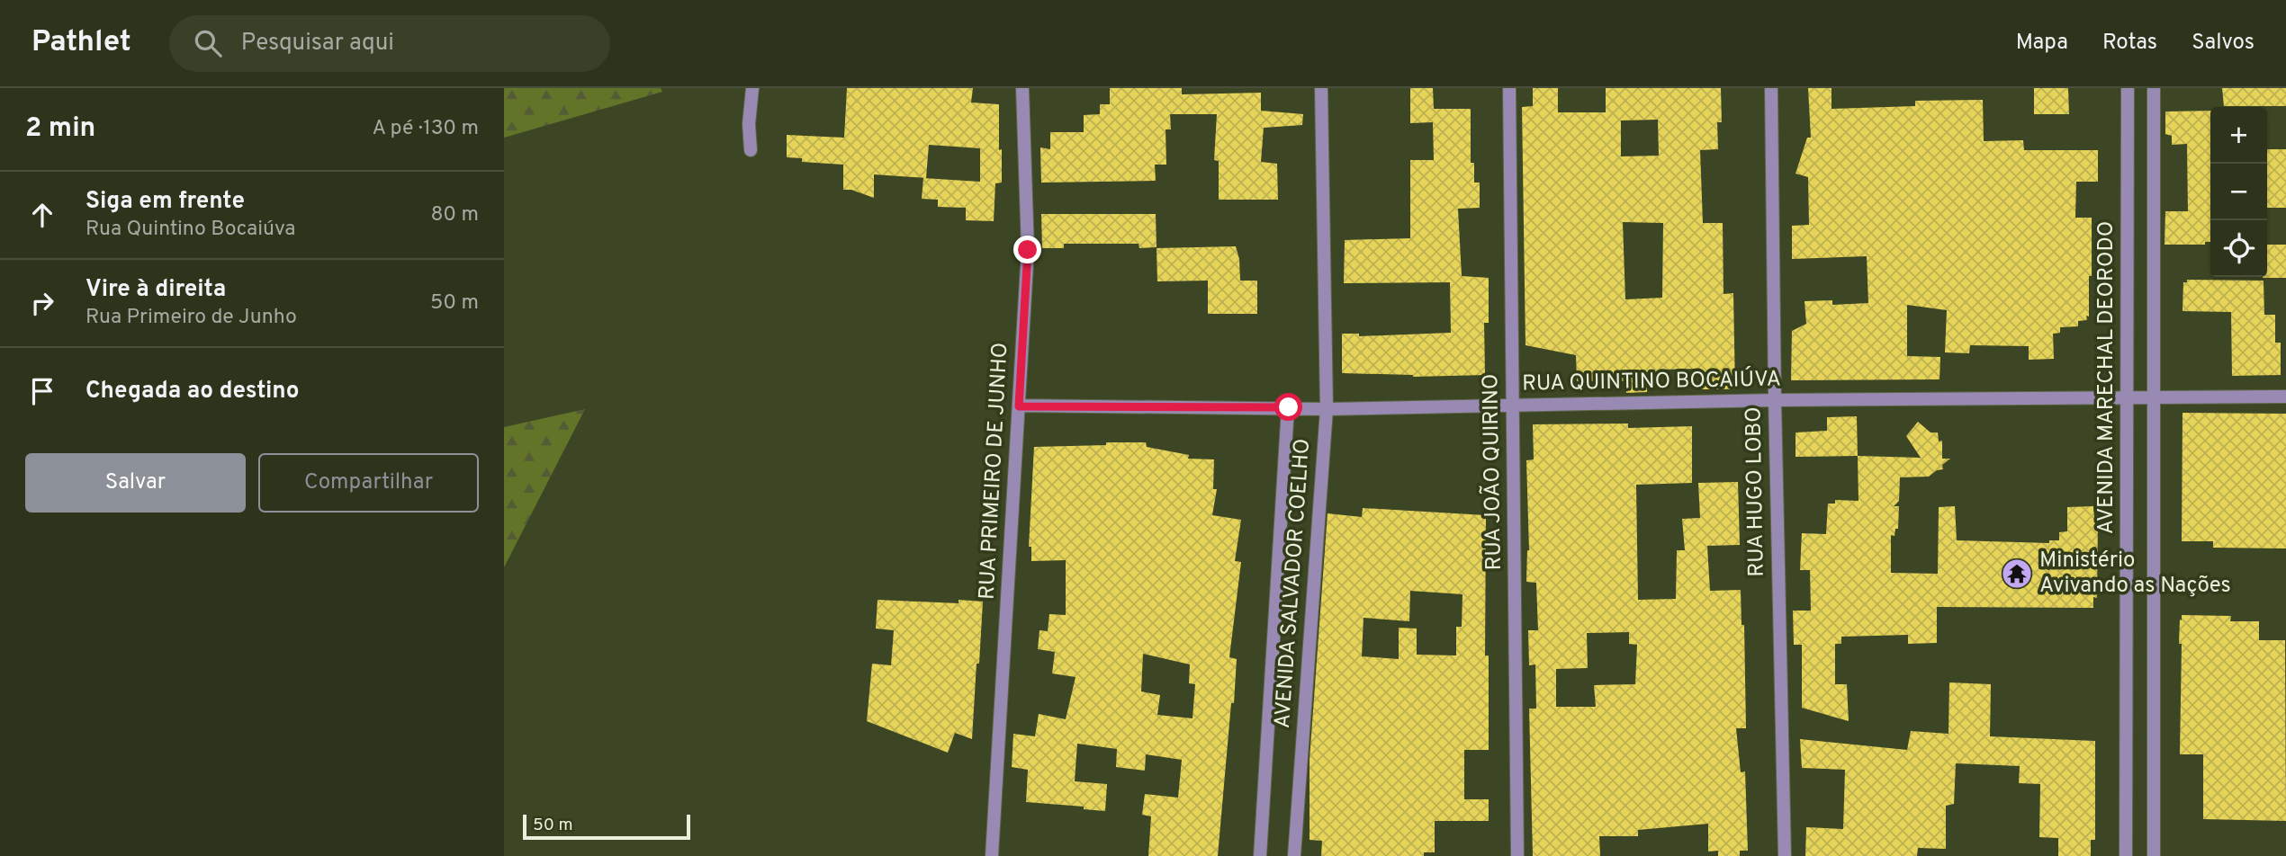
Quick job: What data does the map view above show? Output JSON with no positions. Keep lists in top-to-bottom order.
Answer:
{
  "streets": {
    "street": [
      "AVENIDA MARECHAL DEORODO",
      "RUA QUINTINO BOCAIÚVA",
      "RUA PRIMEIRO DE JUNHO",
      "RUA JOÃO QUIRINO",
      "RUA HUGO LOBO",
      "AVENIDA SALVADOR COELHO"
    ]
  },
  "crossings": [
    ["AVENIDA MARECHAL DEORODO", "RUA QUINTINO BOCAIÚVA"],
    ["RUA QUINTINO BOCAIÚVA", "RUA PRIMEIRO DE JUNHO"],
    ["RUA QUINTINO BOCAIÚVA", "RUA JOÃO QUIRINO"],
    ["RUA QUINTINO BOCAIÚVA", "RUA HUGO LOBO"],
    ["RUA QUINTINO BOCAIÚVA", "AVENIDA SALVADOR COELHO"]
  ],
  "places": {
    "temple": ["Ministério Avivando as Nações"]
  },
  "scale_bar": "50 m",
  "page": {
    "header": "Pathlet",
    "search": "Pesquisar aqui",
    "nav": ["Mapa", "Rotas", "Salvos"],
    "heading": ["2 min", "A pé · 130 m"],
    "map_buttons": ["+", "−"],
    "list": [
      ["Siga em frente", "Rua Quintino Bocaiúva", "80 m"],
      ["Vire à direita", "Rua Primeiro de Junho", "50 m"],
      "Chegada ao destino"
    ],
    "buttons": ["Salvar", "Compartilhar"],
    "scale": "50 m"
  }
}
